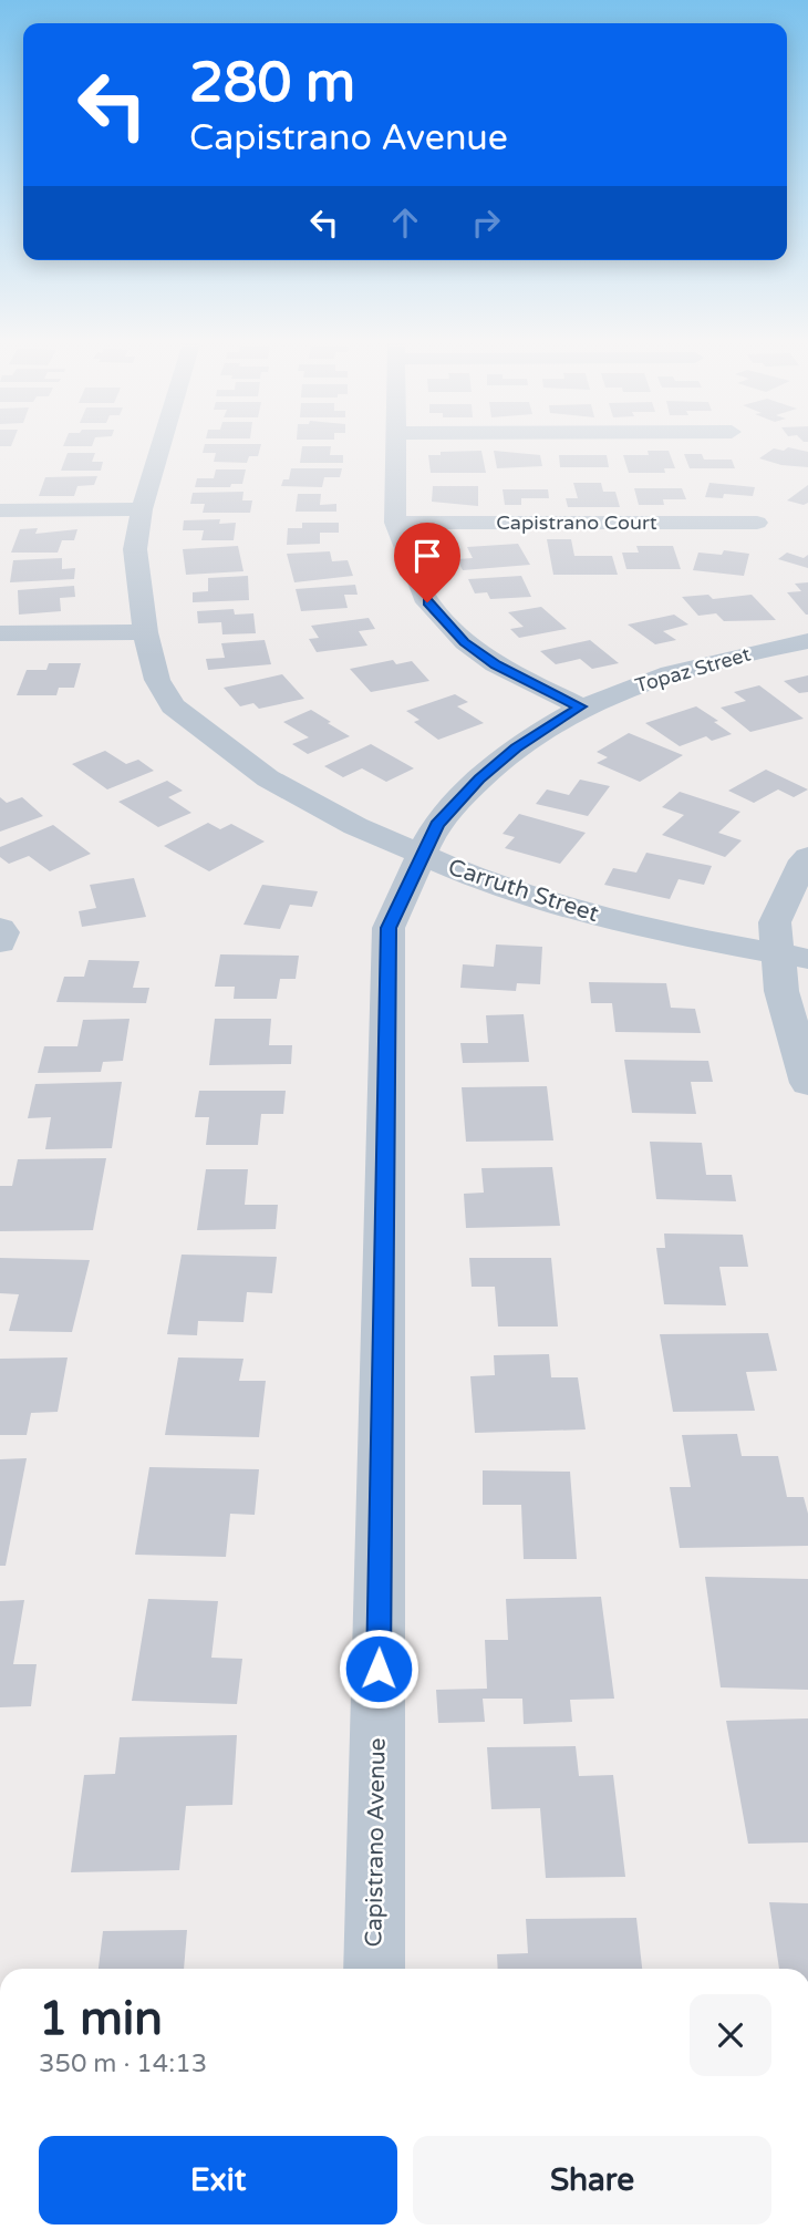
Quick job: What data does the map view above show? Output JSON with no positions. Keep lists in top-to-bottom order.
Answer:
{
  "streets": {
    "street": [
      "Capistrano Court",
      "Topaz Street",
      "Carruth Street",
      "Capistrano Avenue"
    ]
  },
  "crossings": [
    ["Topaz Street", "Capistrano Avenue"],
    ["Carruth Street", "Capistrano Avenue"]
  ],
  "page": {
    "turn": ["280 m", "Capistrano Avenue"],
    "heading": ["1 min", "350 m · 14:13"],
    "buttons": ["Exit", "Share"]
  }
}
